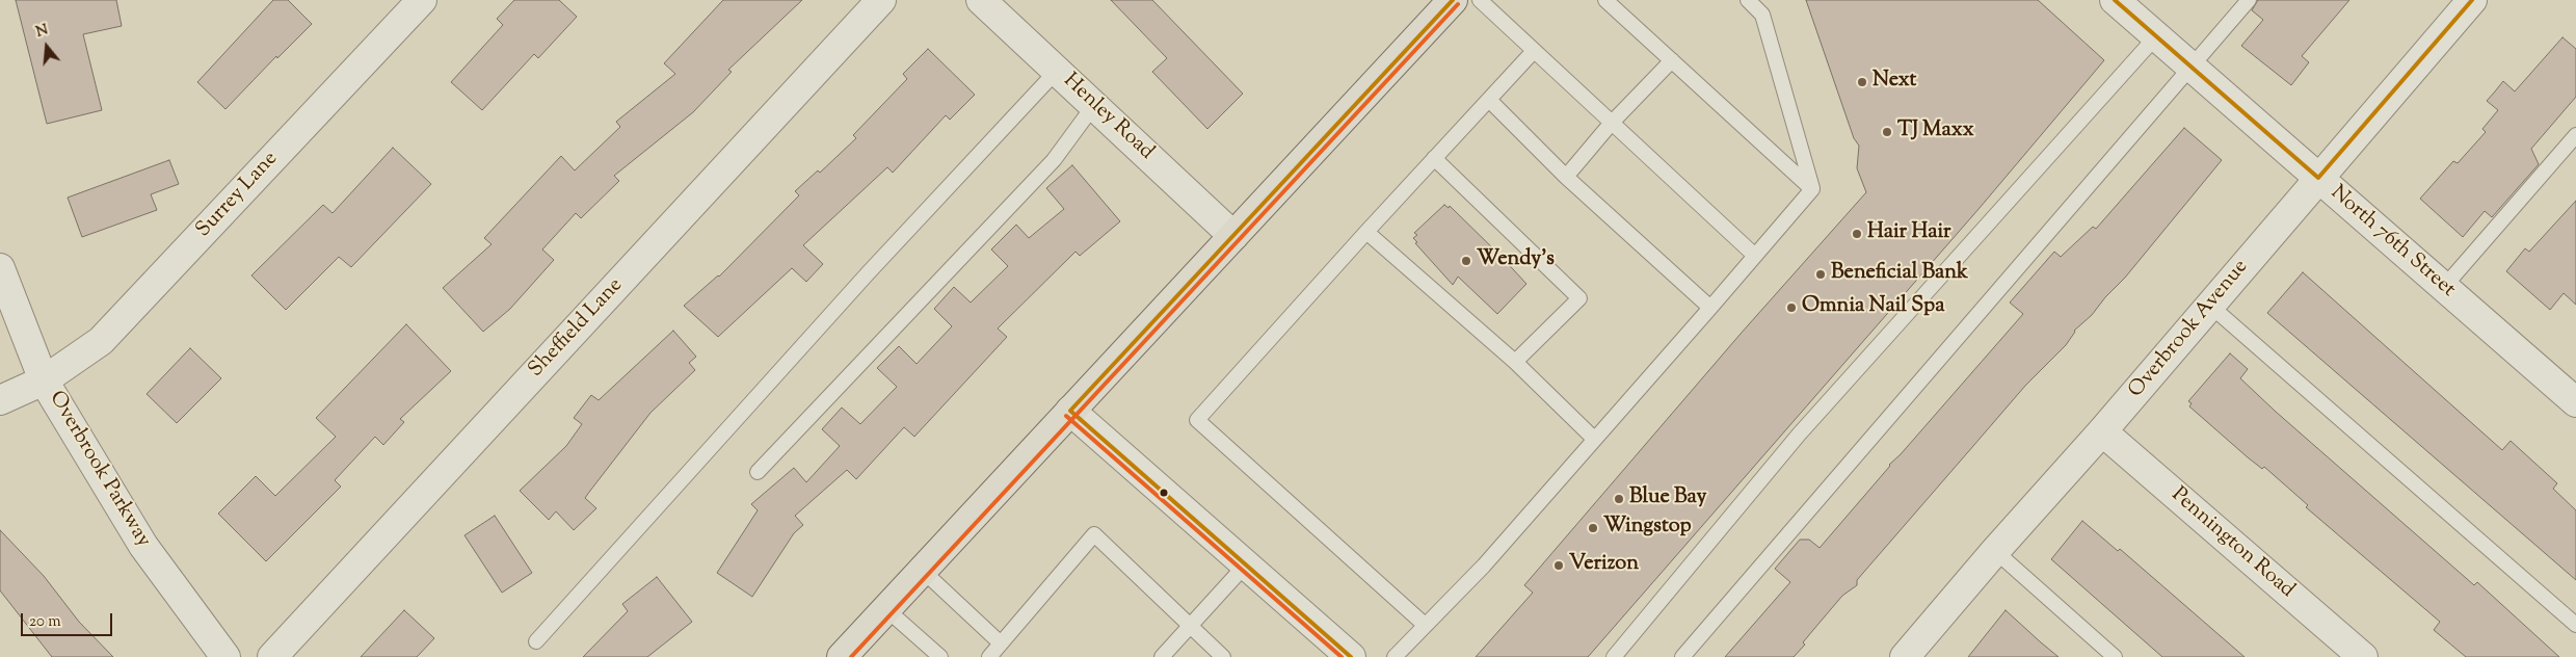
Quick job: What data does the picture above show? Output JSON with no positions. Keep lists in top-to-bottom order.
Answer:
{
  "streets": {
    "street": [
      "Henley Road",
      "Surrey Lane",
      "North 76th Street",
      "Sheffield Lane",
      "Overbrook Avenue",
      "Overbrook Parkway",
      "Pennington Road"
    ]
  },
  "crossings": [
    ["Surrey Lane", "Overbrook Parkway"],
    ["North 76th Street", "Overbrook Avenue"],
    ["Overbrook Avenue", "Pennington Road"]
  ],
  "places": [
    "Next",
    "TJ Maxx",
    "Hair Hair",
    "Wendy's",
    "Beneficial Bank",
    "Omnia Nail Spa",
    "Blue Bay",
    "Wingstop",
    "Verizon"
  ],
  "scale_bar": "20 m",
  "north": "top"
}
